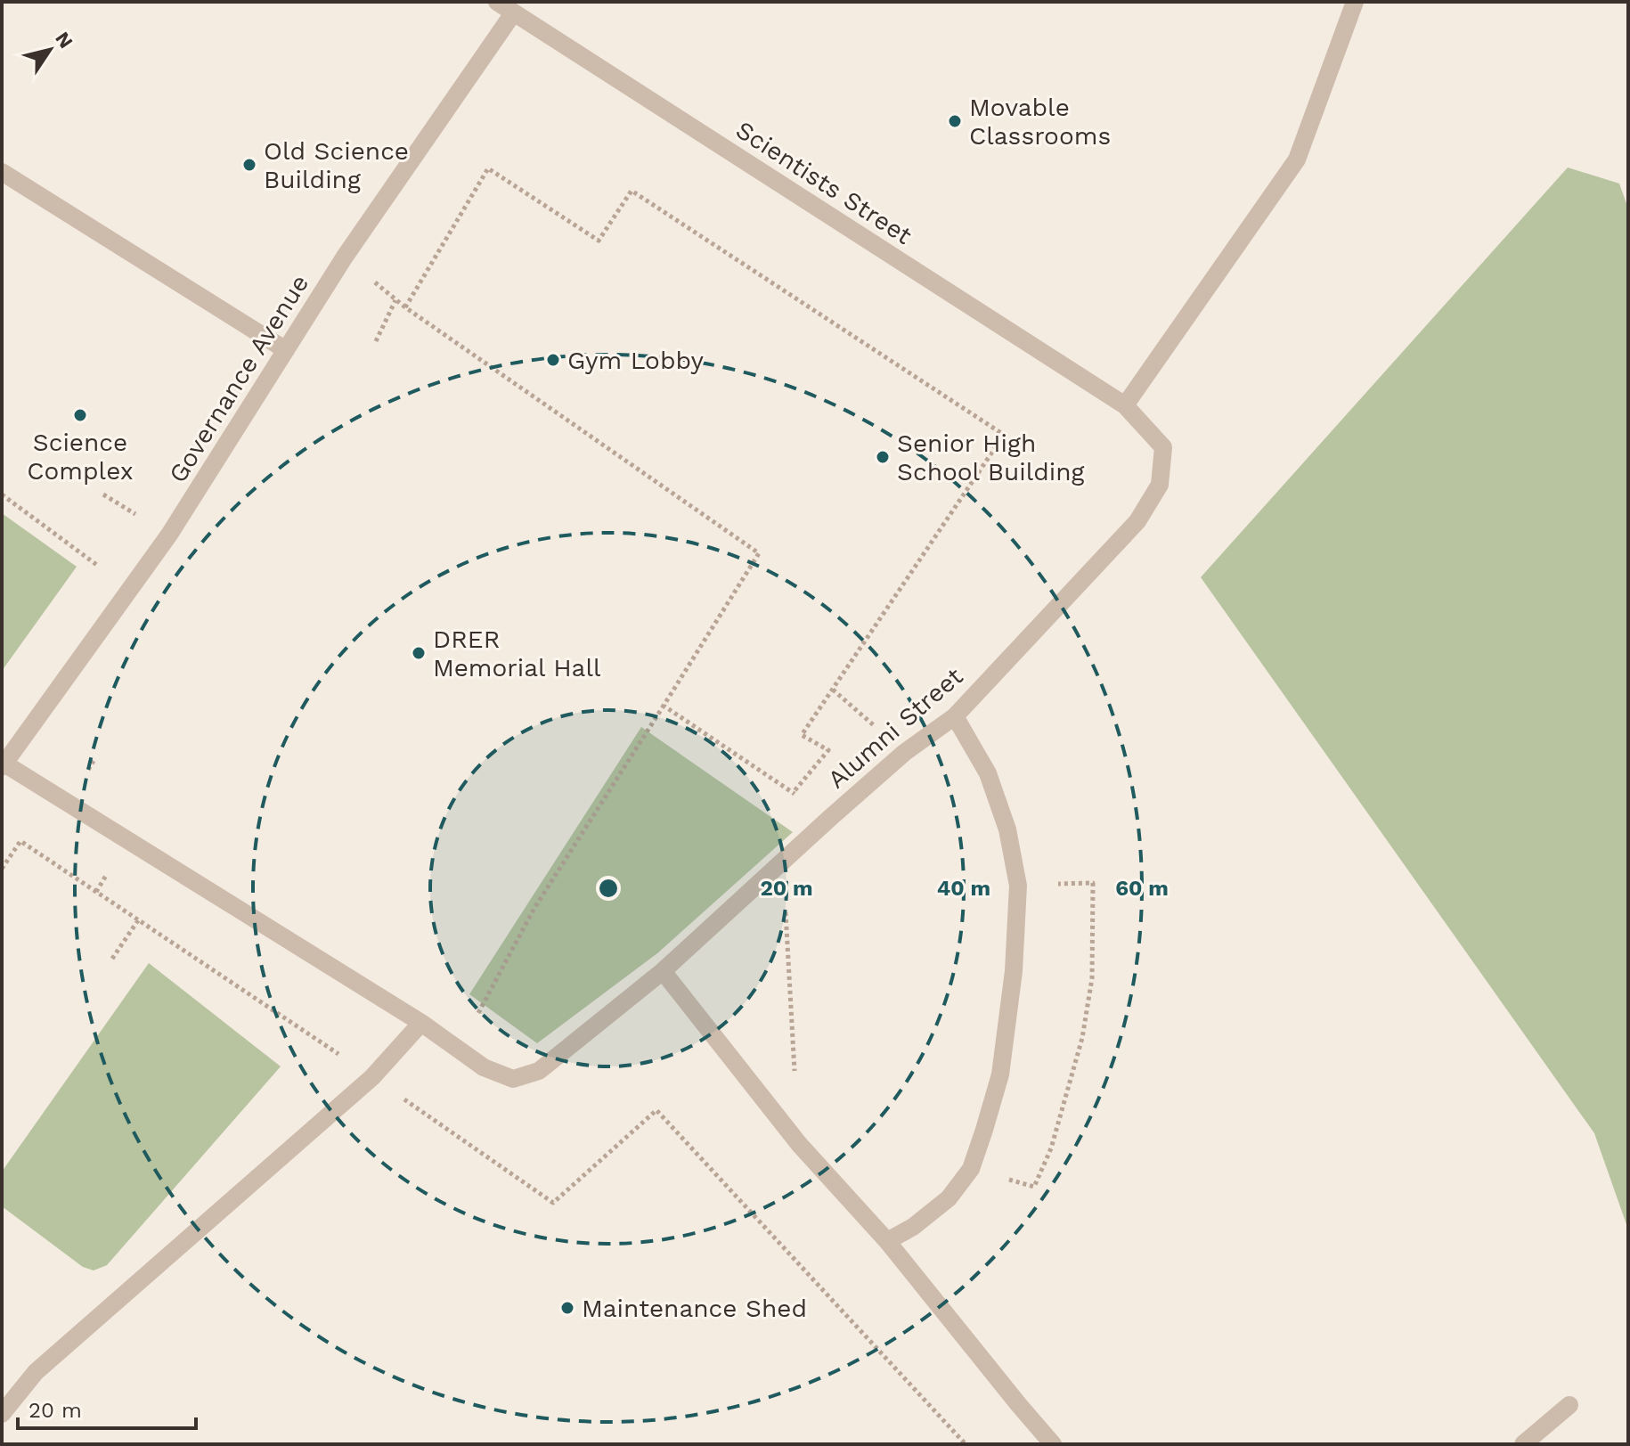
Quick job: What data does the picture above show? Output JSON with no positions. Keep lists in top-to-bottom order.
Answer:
{
  "streets": {
    "lane": ["Scientists Street", "Governance Avenue", "Alumni Street"]
  },
  "crossings": [
    ["Scientists Street", "Governance Avenue"],
    ["Scientists Street", "Alumni Street"],
    ["Governance Avenue", "Alumni Street"]
  ],
  "places": [
    "Movable Classrooms",
    "Old Science Building",
    "Gym Lobby",
    "Science Complex",
    "Senior High School Building",
    "DRER Memorial Hall",
    "Maintenance Shed"
  ],
  "scale_bar": "20 m",
  "north": "top right",
  "rings": ["20 m", "40 m", "60 m"]
}
